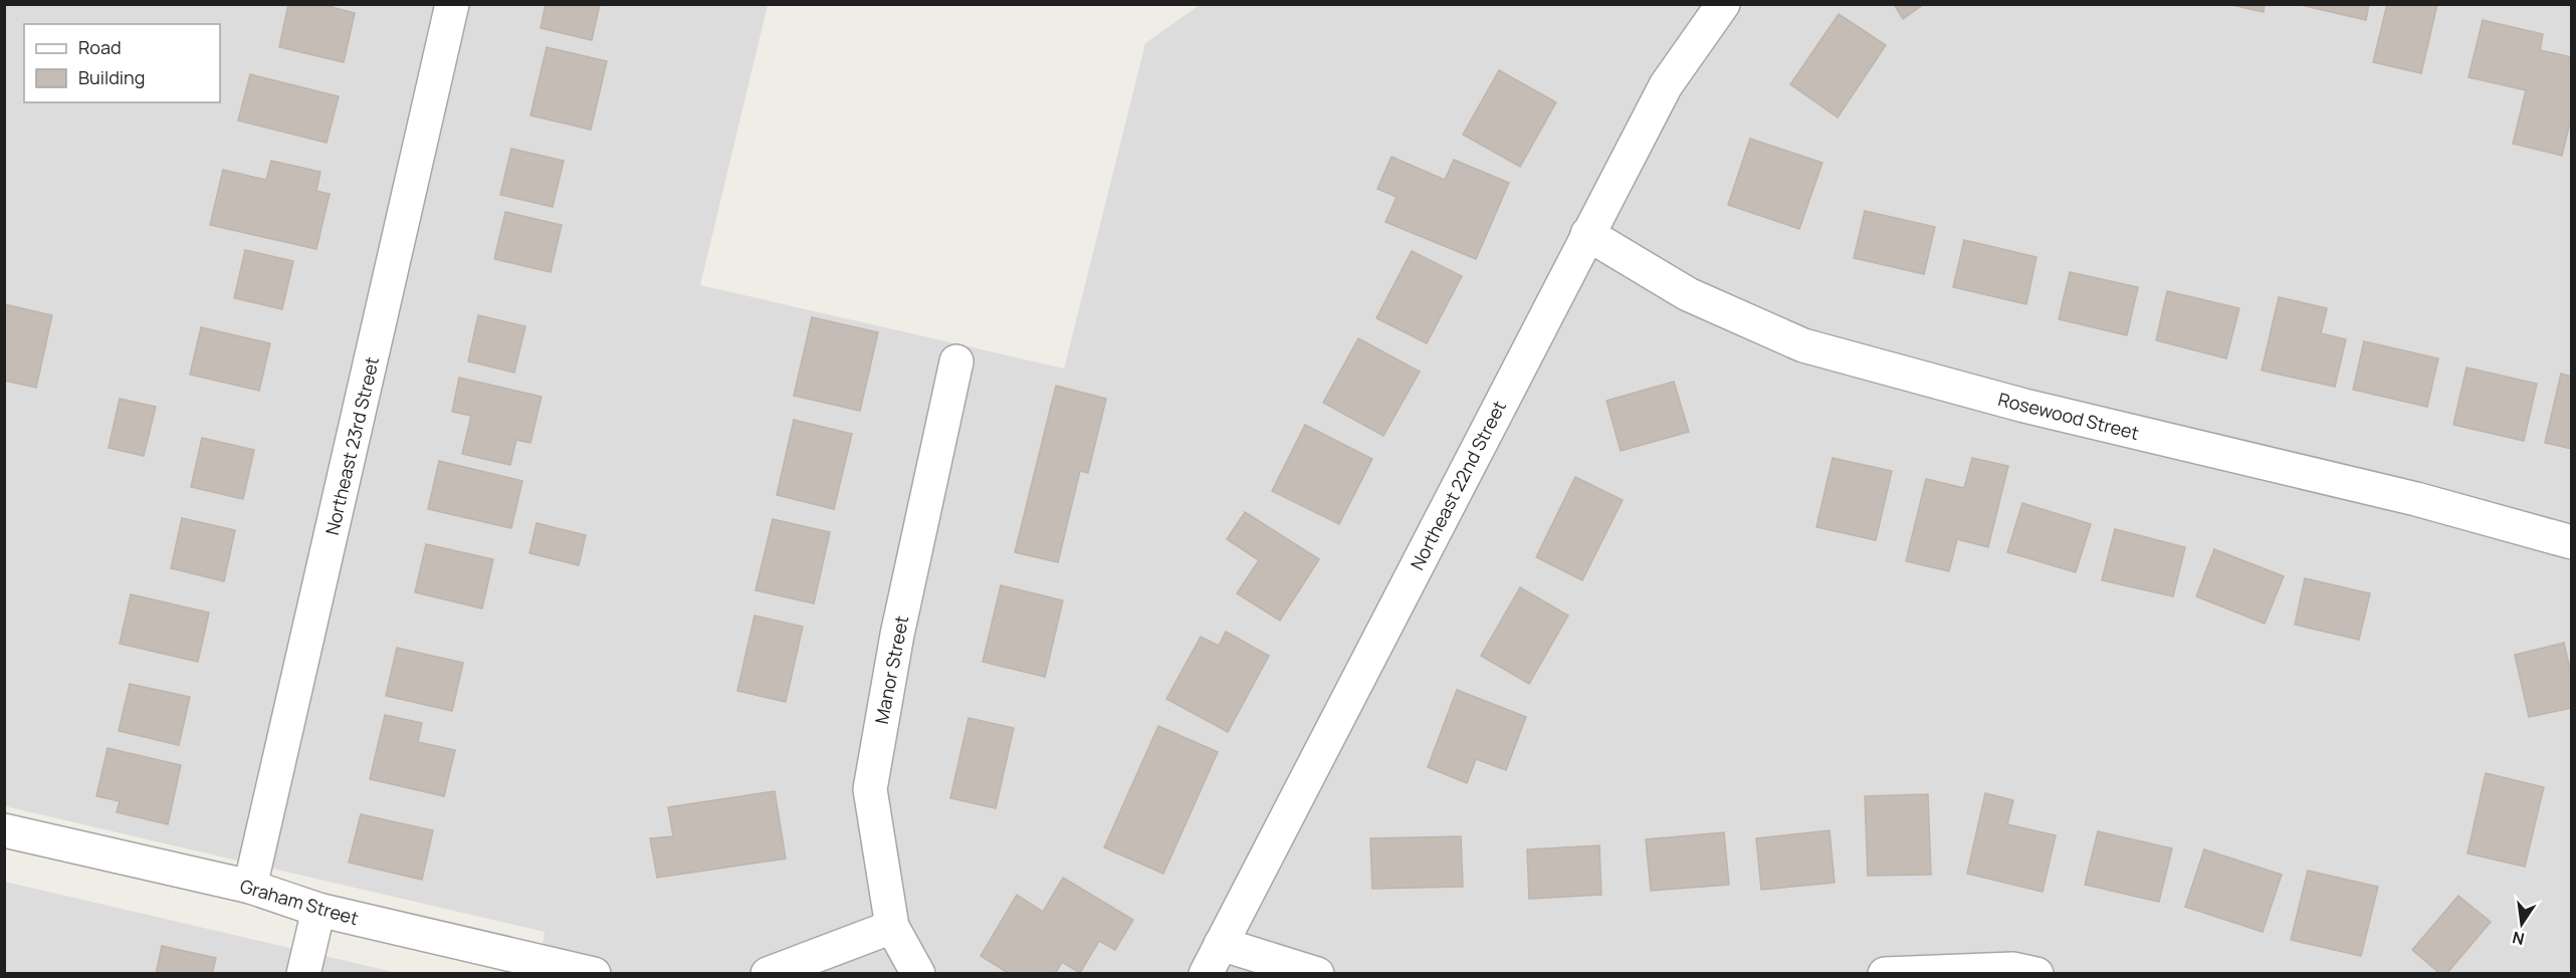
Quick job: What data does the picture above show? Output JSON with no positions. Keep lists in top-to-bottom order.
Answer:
{
  "streets": {
    "street": [
      "Rosewood Street",
      "Northeast 23rd Street",
      "Northeast 22nd Street",
      "Manor Street",
      "Graham Street"
    ]
  },
  "crossings": [
    ["Rosewood Street", "Northeast 22nd Street"],
    ["Northeast 23rd Street", "Graham Street"]
  ],
  "legend": ["Road", "Building"],
  "north": "bottom"
}
